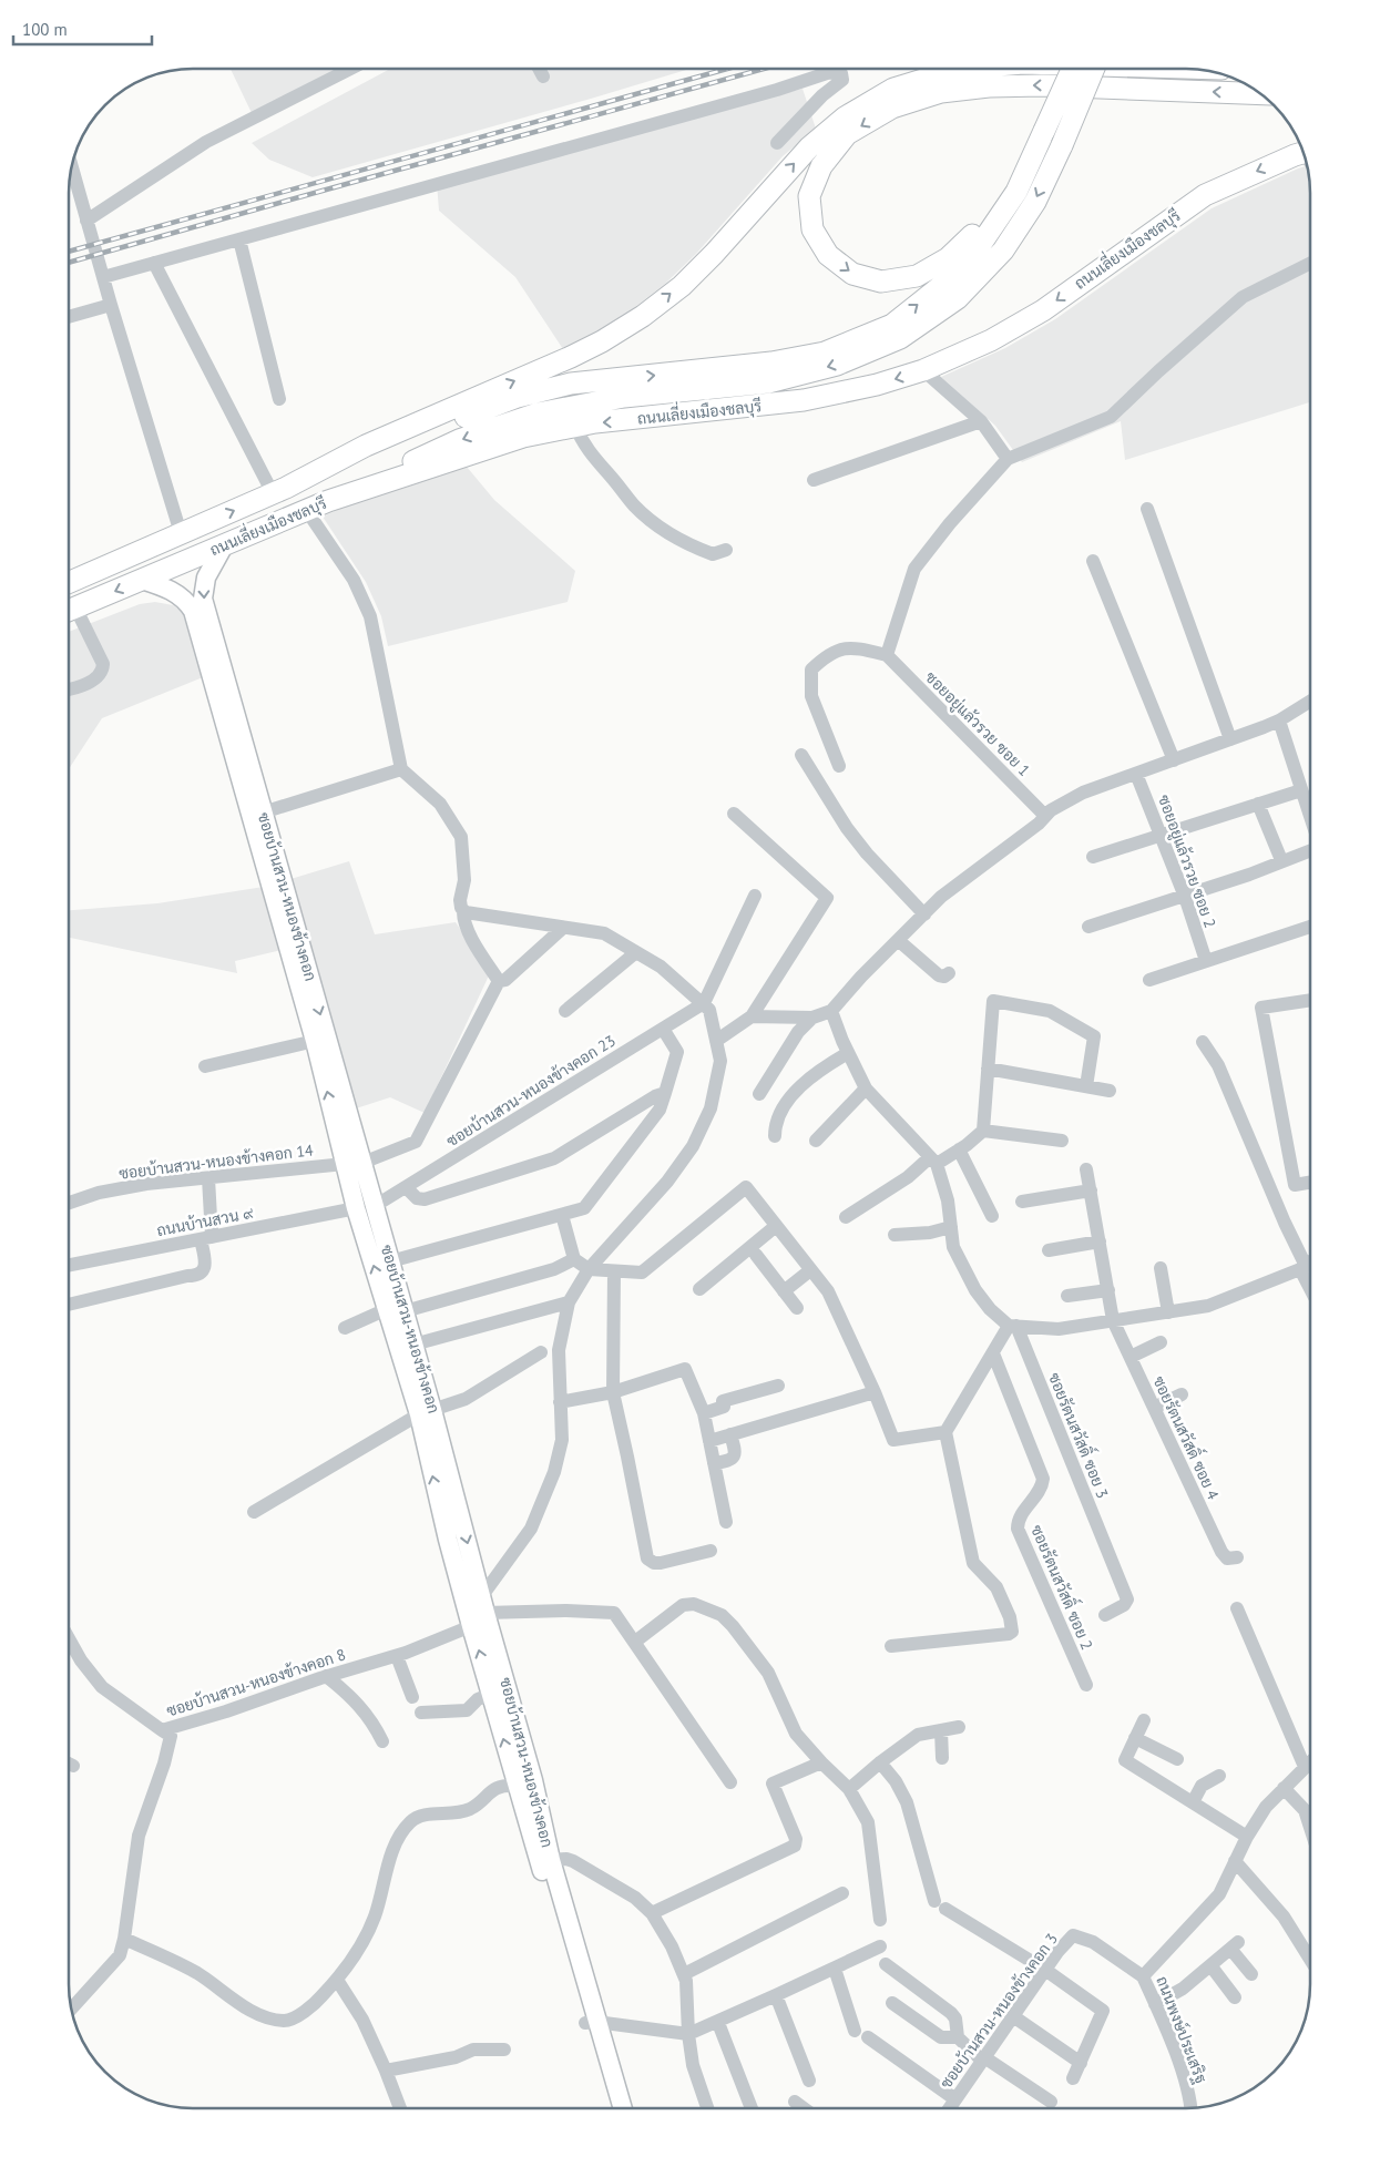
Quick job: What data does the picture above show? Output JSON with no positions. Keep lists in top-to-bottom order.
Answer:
{
  "streets": {
    "highway": ["ถนนเลี่ยงเมืองชลบุรี"],
    "main road": ["ซอยบ้านสวน-หนองข้างคอก"],
    "street": [
      "ซอยอยู่แล้วรวย ซอย 1",
      "ซอยอยู่แล้วรวย ซอย 2",
      "ซอยบ้านสวน-หนองข้างคอก 23",
      "ซอยบ้านสวน-หนองข้างคอก 14",
      "ถนนบ้านสวน ๙",
      "ซอยรัตนสวัสดิ์ ซอย 3",
      "ซอยรัตนสวัสดิ์ ซอย 4",
      "ซอยรัตนสวัสดิ์ ซอย 2",
      "ซอยบ้านสวน-หนองข้างคอก 8",
      "ซอยบ้านสวน-หนองข้างคอก 3",
      "ถนนพงษ์ประเสริฐ"
    ]
  },
  "crossings": [
    ["ถนนเลี่ยงเมืองชลบุรี", "ซอยบ้านสวน-หนองข้างคอก"],
    ["ซอยบ้านสวน-หนองข้างคอก", "ซอยบ้านสวน-หนองข้างคอก 23"],
    ["ซอยบ้านสวน-หนองข้างคอก", "ซอยบ้านสวน-หนองข้างคอก 14"],
    ["ซอยบ้านสวน-หนองข้างคอก", "ถนนบ้านสวน ๙"],
    ["ซอยบ้านสวน-หนองข้างคอก", "ซอยบ้านสวน-หนองข้างคอก 8"],
    ["ซอยบ้านสวน-หนองข้างคอก 3", "ถนนพงษ์ประเสริฐ"]
  ],
  "scale_bar": "100 m"
}
